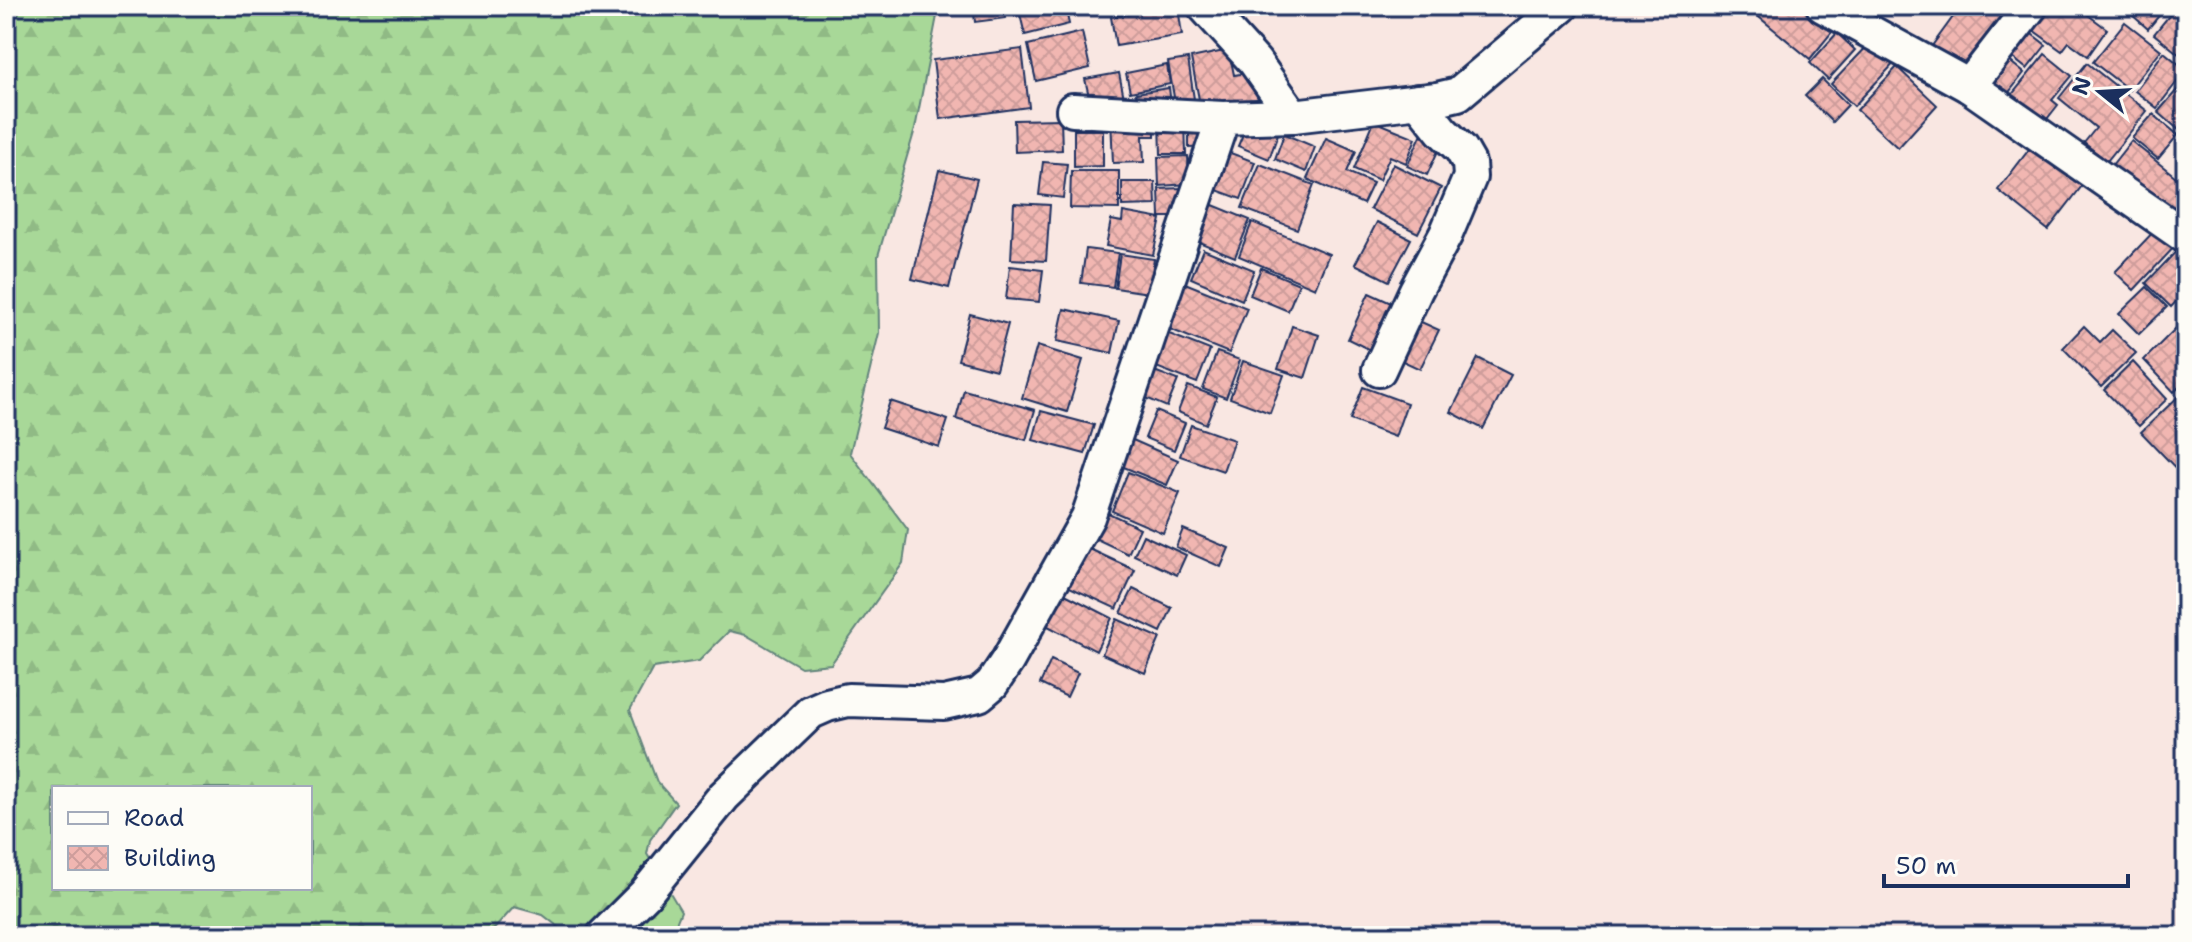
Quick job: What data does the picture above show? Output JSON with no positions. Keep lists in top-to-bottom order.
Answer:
{
  "legend": ["Road", "Building"],
  "scale_bar": "50 m",
  "north": "left"
}
